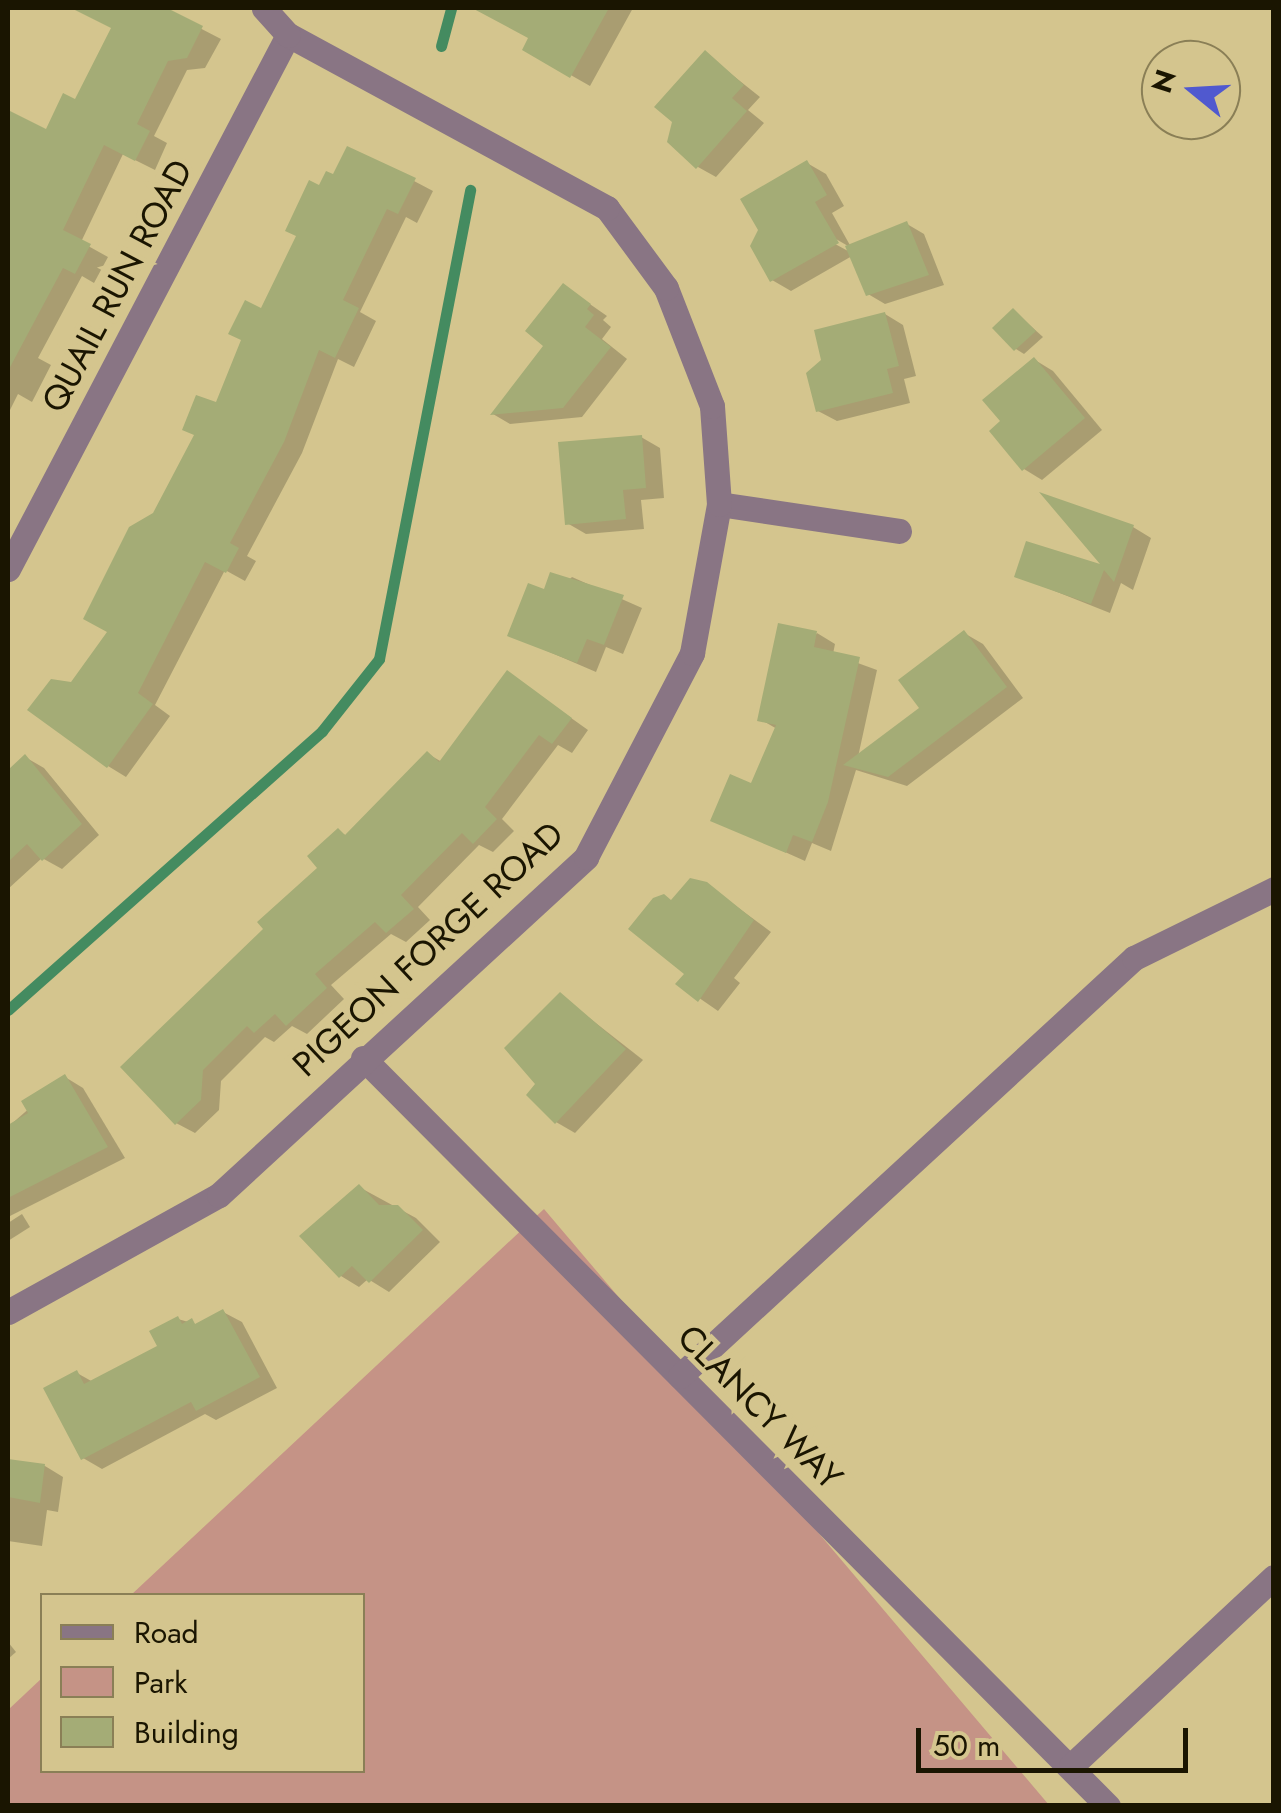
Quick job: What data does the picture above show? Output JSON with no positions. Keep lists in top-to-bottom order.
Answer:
{
  "streets": {
    "street": ["QUAIL RUN ROAD", "PIGEON FORGE ROAD", "CLANCY WAY"]
  },
  "crossings": [
    ["QUAIL RUN ROAD", "PIGEON FORGE ROAD"],
    ["PIGEON FORGE ROAD", "CLANCY WAY"]
  ],
  "legend": ["Road", "Park", "Building"],
  "scale_bar": "50 m",
  "north": "left"
}
